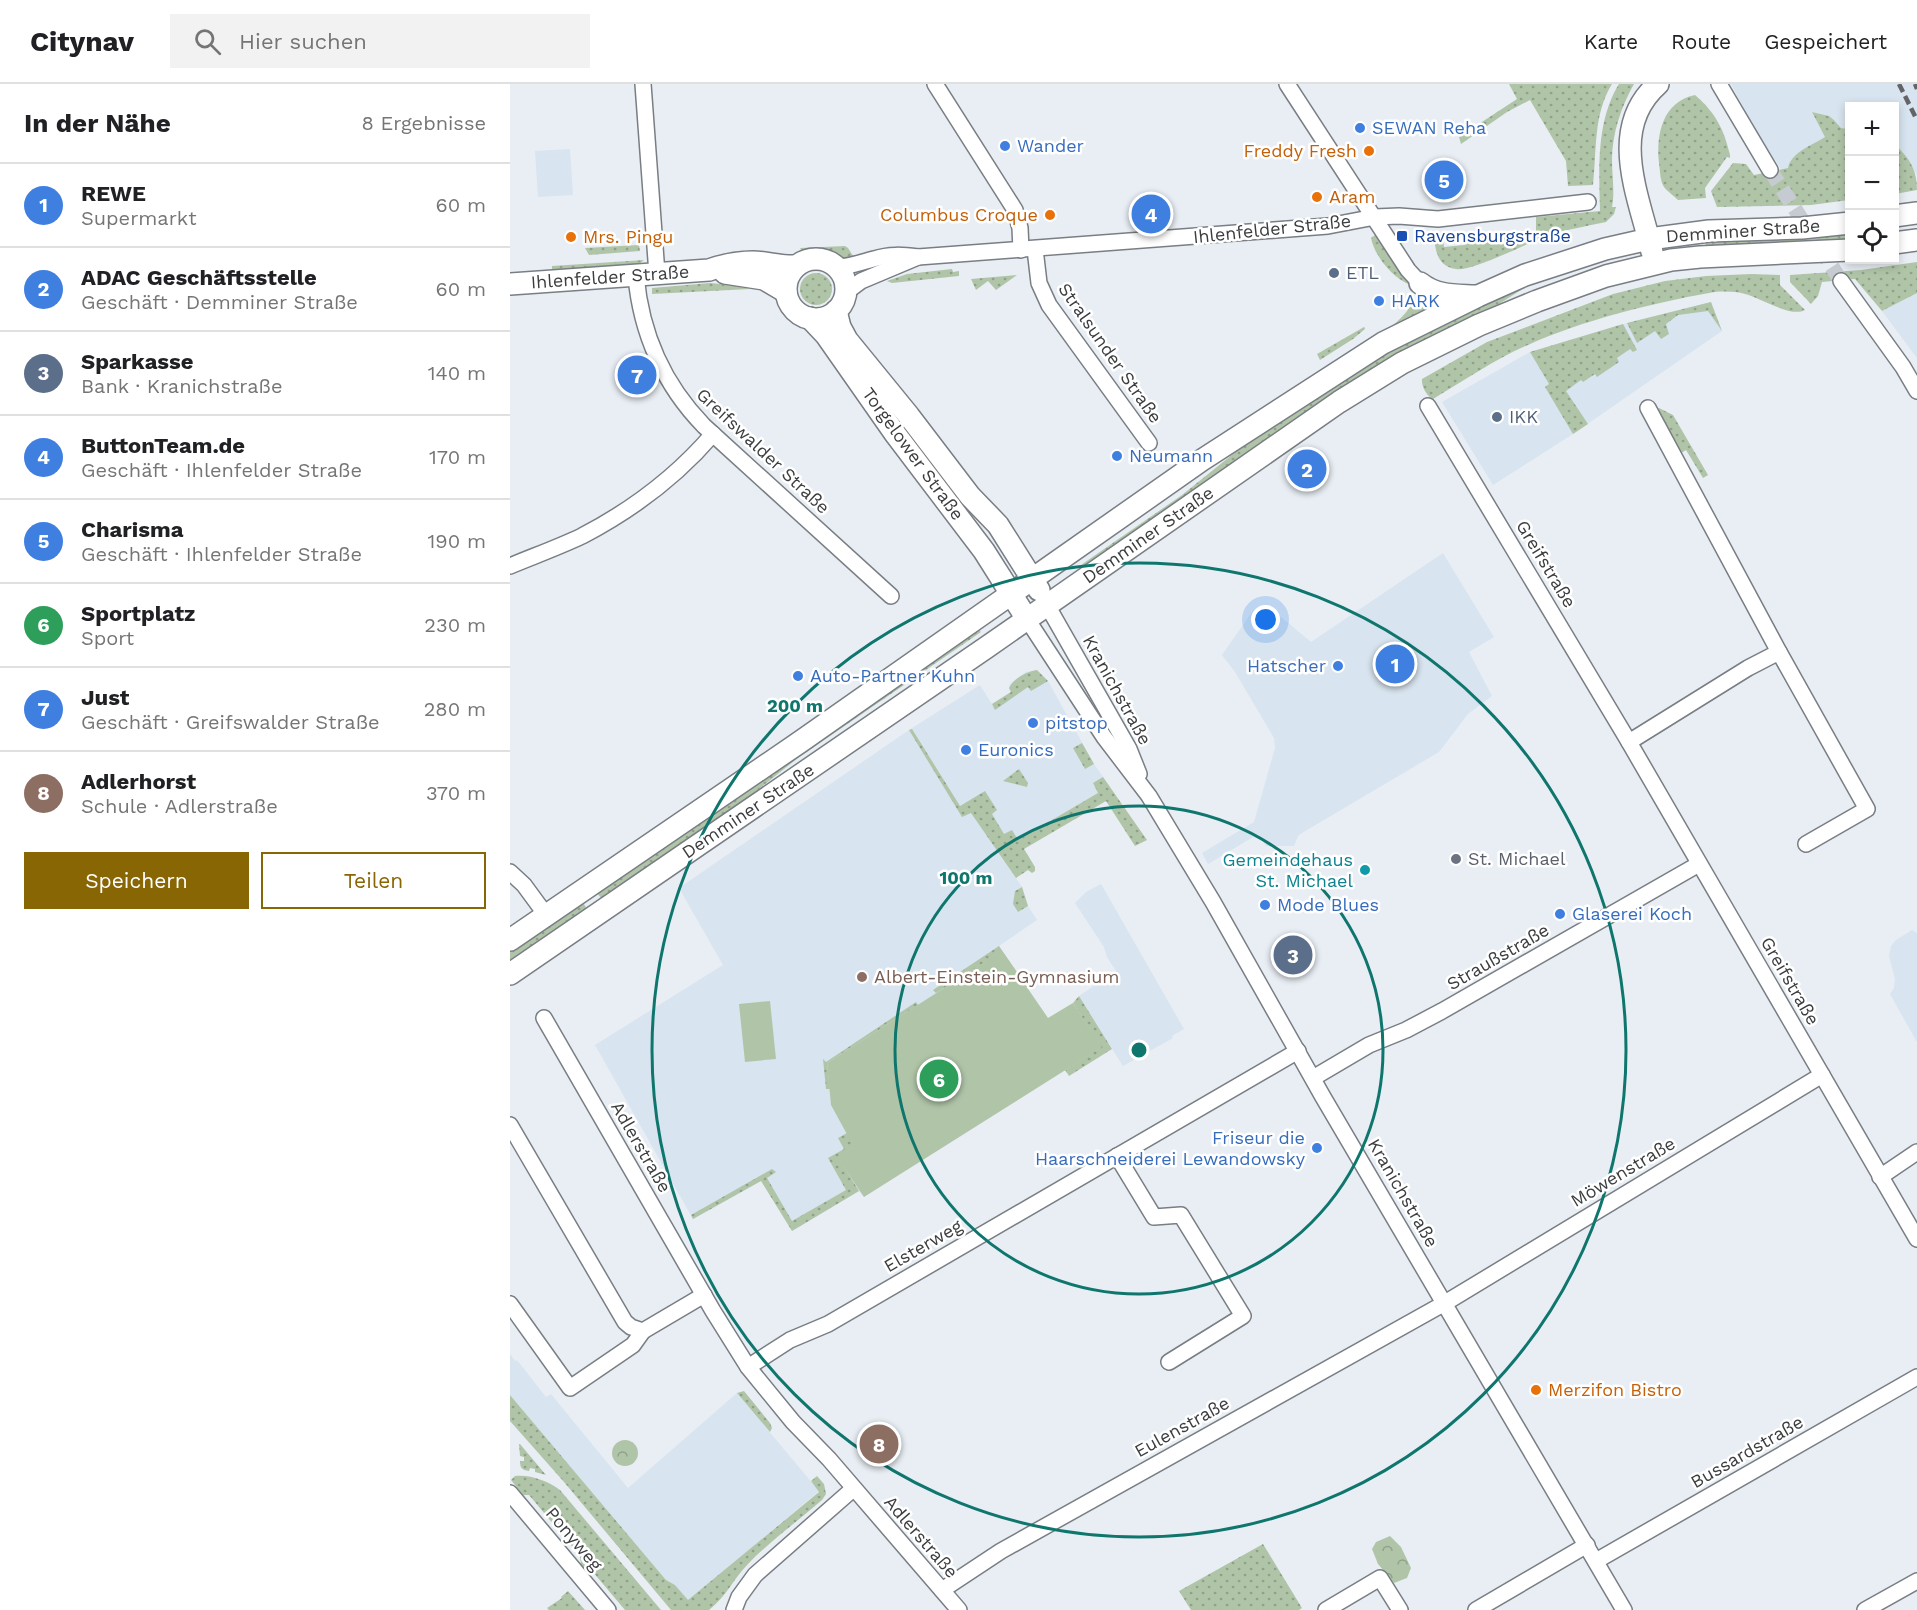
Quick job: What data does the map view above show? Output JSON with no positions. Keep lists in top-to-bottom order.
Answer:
{
  "streets": {
    "main road": ["Ihlenfelder Straße", "Demminer Straße", "Torgelower Straße"],
    "street": [
      "Stralsunder Straße",
      "Greifswalder Straße",
      "Greifstraße",
      "Kranichstraße",
      "Straußstraße",
      "Adlerstraße",
      "Möwenstraße",
      "Elsterweg",
      "Eulenstraße",
      "Bussardstraße",
      "Ponyweg"
    ]
  },
  "crossings": [
    ["Ihlenfelder Straße", "Stralsunder Straße"],
    ["Ihlenfelder Straße", "Greifswalder Straße"],
    ["Ihlenfelder Straße", "Torgelower Straße"],
    ["Demminer Straße", "Torgelower Straße"],
    ["Demminer Straße", "Kranichstraße"],
    ["Torgelower Straße", "Kranichstraße"],
    ["Greifstraße", "Straußstraße"],
    ["Greifstraße", "Möwenstraße"],
    ["Kranichstraße", "Straußstraße"],
    ["Kranichstraße", "Möwenstraße"],
    ["Kranichstraße", "Elsterweg"],
    ["Kranichstraße", "Eulenstraße"],
    ["Kranichstraße", "Bussardstraße"],
    ["Adlerstraße", "Elsterweg"],
    ["Adlerstraße", "Eulenstraße"],
    ["Möwenstraße", "Eulenstraße"]
  ],
  "places": {
    "other": [
      "SEWAN Reha",
      "Wander",
      "Freddy Fresh",
      "Aram",
      "Columbus Croque",
      "Mrs. Pingu",
      "ETL",
      "HARK",
      "IKK",
      "Neumann",
      "Hatscher",
      "Auto-Partner Kuhn",
      "pitstop",
      "Euronics",
      "St. Michael",
      "Gemeindehaus St. Michael",
      "Mode Blues",
      "Glaserei Koch",
      "Albert-Einstein-Gymnasium",
      "Friseur die Haarschneiderei Lewandowsky",
      "Merzifon Bistro"
    ],
    "transit": ["Ravensburgstraße"]
  },
  "page": {
    "header": "Citynav",
    "search": "Hier suchen",
    "nav": ["Karte", "Route", "Gespeichert"],
    "heading": ["In der Nähe", "8 Ergebnisse"],
    "map_buttons": ["+", "−"],
    "pins": [
      "5",
      "4",
      "7",
      "2",
      "1",
      "3",
      "6",
      "8"
    ],
    "list": [
      {
        "mark": "1",
        "name": "REWE",
        "note": "Supermarkt",
        "value": "60 m"
      },
      {
        "mark": "2",
        "name": "ADAC Geschäftsstelle",
        "note": "Geschäft · Demminer Straße",
        "value": "60 m"
      },
      {
        "mark": "3",
        "name": "Sparkasse",
        "note": "Bank · Kranichstraße",
        "value": "140 m"
      },
      {
        "mark": "4",
        "name": "ButtonTeam.de",
        "note": "Geschäft · Ihlenfelder Straße",
        "value": "170 m"
      },
      {
        "mark": "5",
        "name": "Charisma",
        "note": "Geschäft · Ihlenfelder Straße",
        "value": "190 m"
      },
      {
        "mark": "6",
        "name": "Sportplatz",
        "note": "Sport",
        "value": "230 m"
      },
      {
        "mark": "7",
        "name": "Just",
        "note": "Geschäft · Greifswalder Straße",
        "value": "280 m"
      },
      {
        "mark": "8",
        "name": "Adlerhorst",
        "note": "Schule · Adlerstraße",
        "value": "370 m"
      }
    ],
    "buttons": ["Speichern", "Teilen"]
  },
  "rings": ["200 m", "100 m"]
}
